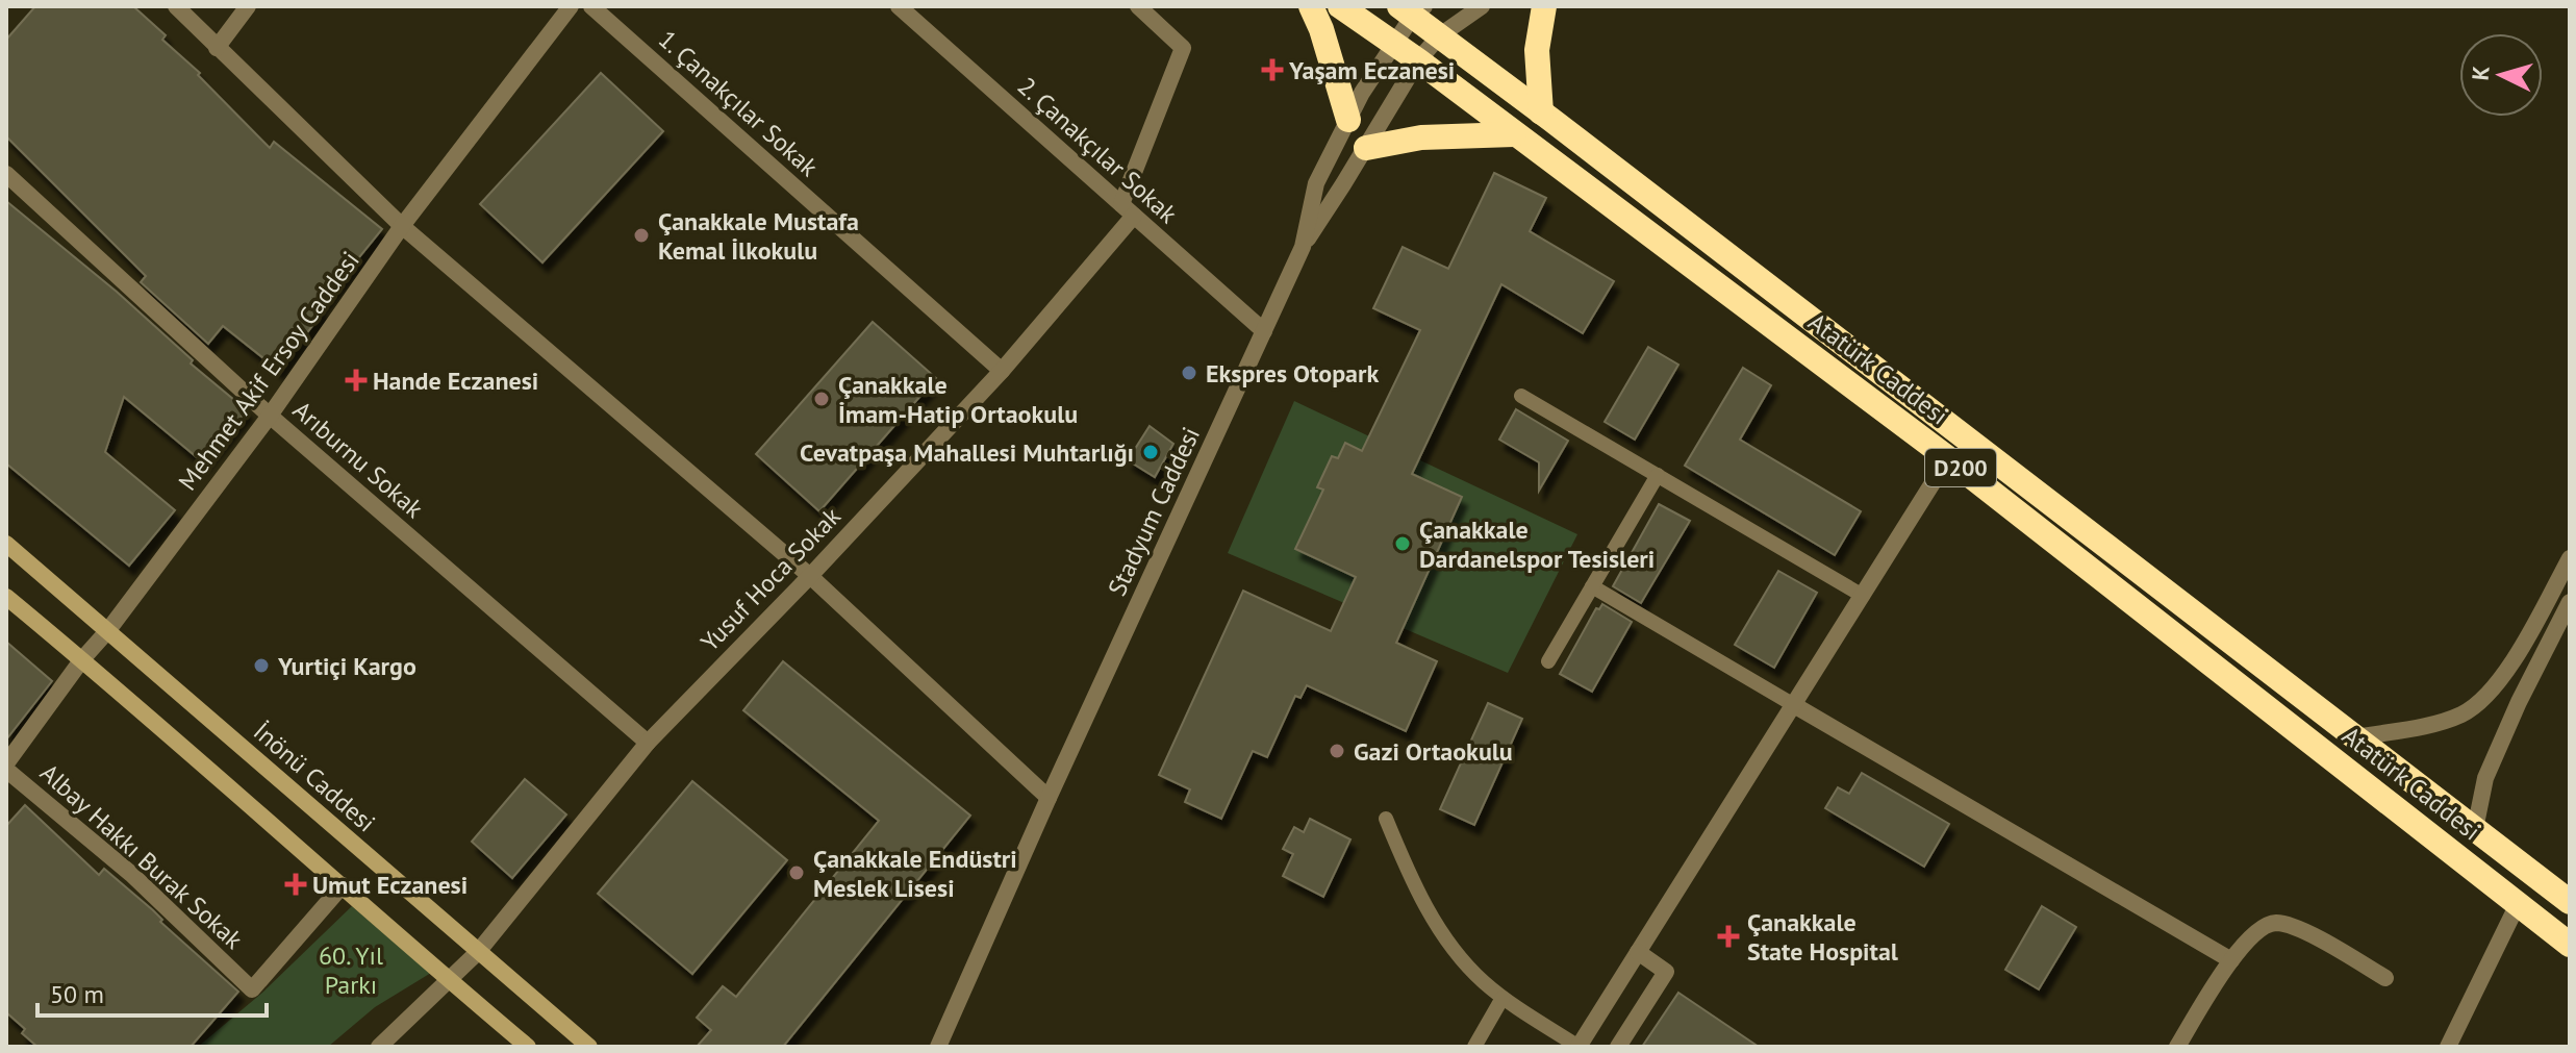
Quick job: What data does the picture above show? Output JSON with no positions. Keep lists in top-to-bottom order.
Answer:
{
  "streets": {
    "highway": ["Atatürk Caddesi", "D200"],
    "main road": ["İnönü Caddesi"],
    "street": [
      "1. Çanakçılar Sokak",
      "2. Çanakçılar Sokak",
      "Mehmet Akif Ersoy Caddesi",
      "Arıburnu Sokak",
      "Stadyum Caddesi",
      "Yusuf Hoca Sokak",
      "Albay Hakkı Burak Sokak"
    ]
  },
  "crossings": [
    ["1. Çanakçılar Sokak", "Yusuf Hoca Sokak"],
    ["2. Çanakçılar Sokak", "Stadyum Caddesi"],
    ["2. Çanakçılar Sokak", "Yusuf Hoca Sokak"],
    ["Atatürk Caddesi", "Stadyum Caddesi"],
    ["Mehmet Akif Ersoy Caddesi", "Arıburnu Sokak"],
    ["Mehmet Akif Ersoy Caddesi", "İnönü Caddesi"],
    ["Mehmet Akif Ersoy Caddesi", "Albay Hakkı Burak Sokak"],
    ["Arıburnu Sokak", "Yusuf Hoca Sokak"],
    ["Yusuf Hoca Sokak", "İnönü Caddesi"]
  ],
  "parks": ["60. Yıl Parkı"],
  "places": {
    "health": [
      "Yaşam Eczanesi",
      "Hande Eczanesi",
      "Umut Eczanesi",
      "Çanakkale State Hospital"
    ],
    "other": [
      "Çanakkale Mustafa Kemal İlkokulu",
      "Ekspres Otopark",
      "Çanakkale İmam-Hatip Ortaokulu",
      "Cevatpaşa Mahallesi Muhtarlığı",
      "Çanakkale Dardanelspor Tesisleri",
      "Yurtiçi Kargo",
      "Gazi Ortaokulu",
      "Çanakkale Endüstri Meslek Lisesi"
    ]
  },
  "scale_bar": "50 m",
  "north": "left"
}
